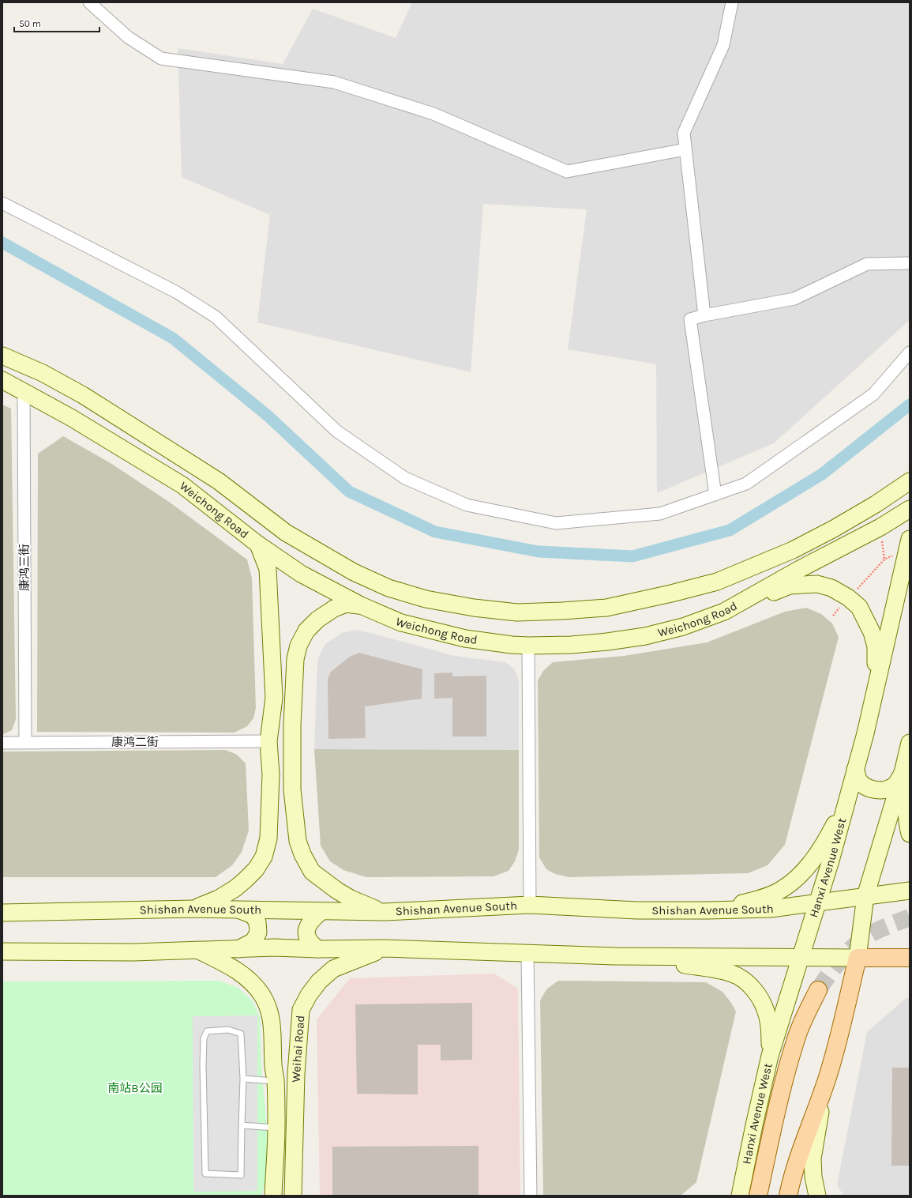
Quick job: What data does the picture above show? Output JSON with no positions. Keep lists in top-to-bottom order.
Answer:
{
  "streets": {
    "main road": [
      "Weichong Road",
      "Hanxi Avenue West",
      "Shishan Avenue South",
      "Weihai Road"
    ],
    "street": ["康鸿三街", "康鸿二街"]
  },
  "crossings": [
    ["Weichong Road", "康鸿三街"],
    ["康鸿三街", "康鸿二街"],
    ["Hanxi Avenue West", "Shishan Avenue South"]
  ],
  "parks": ["南站B公园"],
  "scale_bar": "50 m"
}
